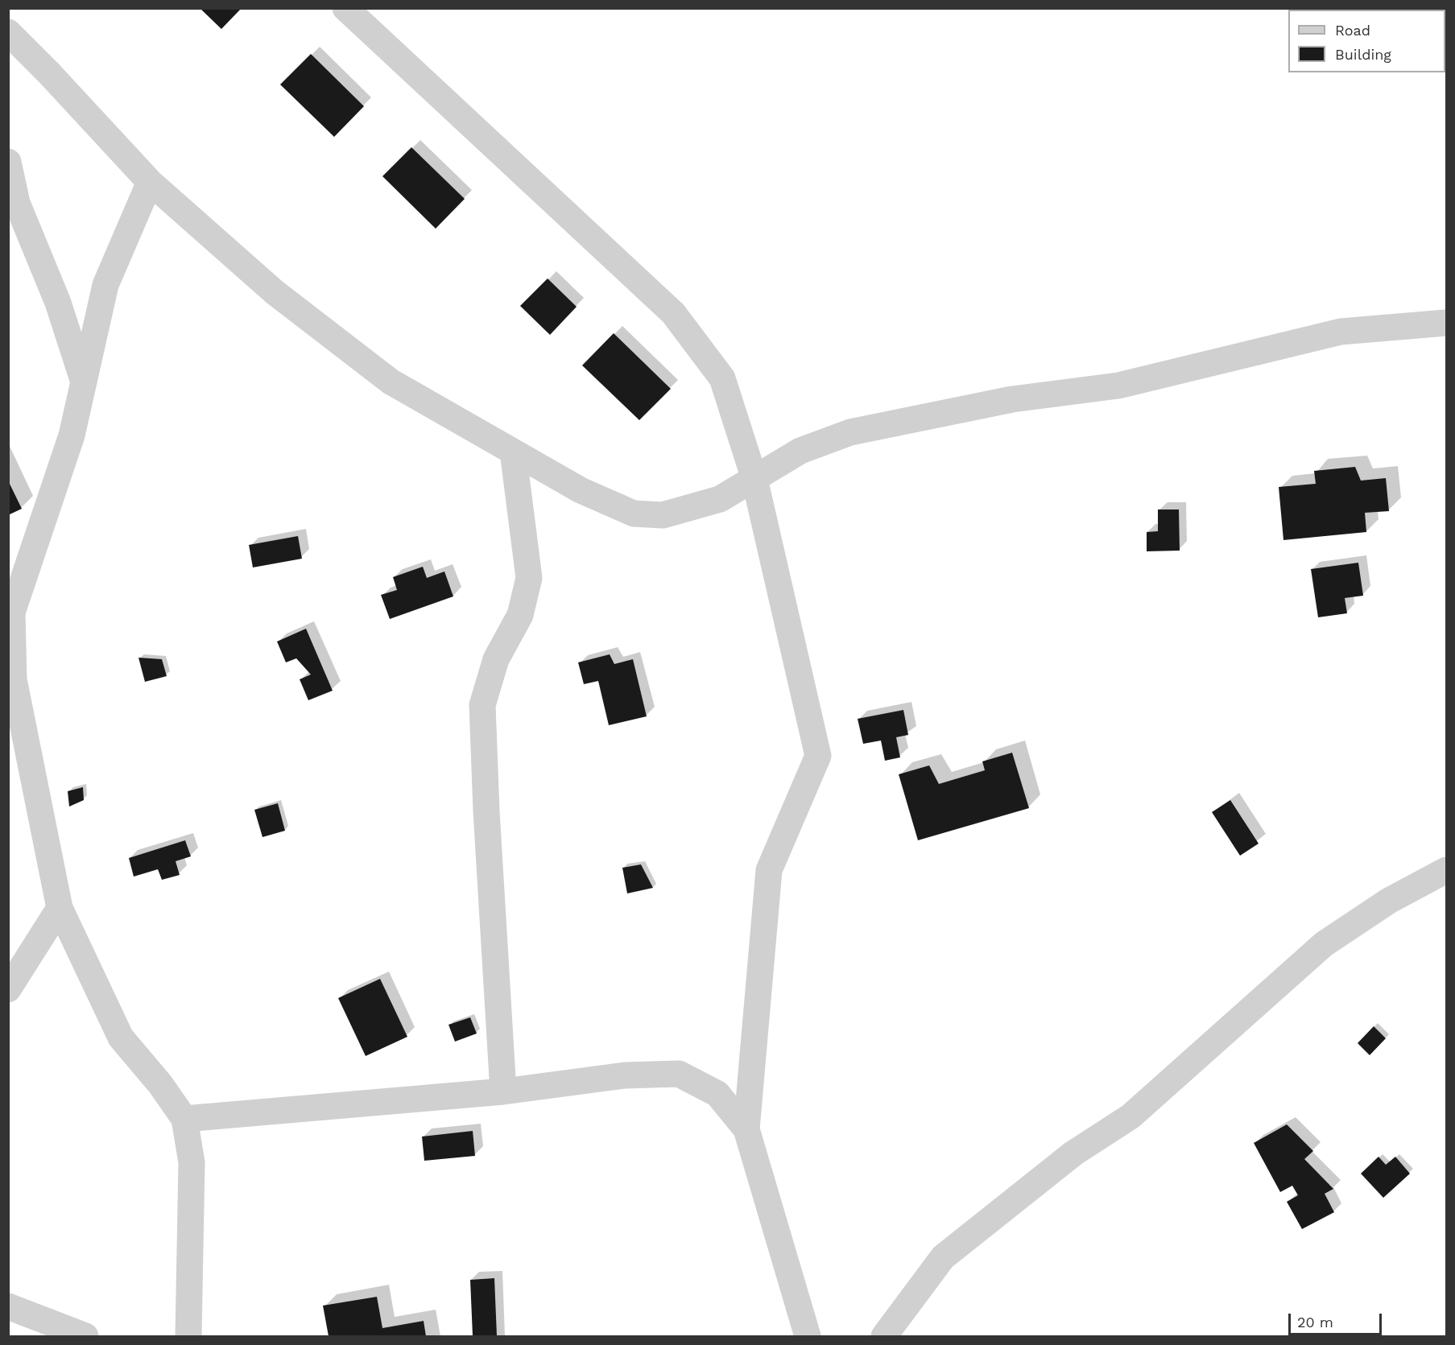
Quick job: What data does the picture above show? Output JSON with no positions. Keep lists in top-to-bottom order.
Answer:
{
  "legend": ["Road", "Building"],
  "scale_bar": "20 m"
}
